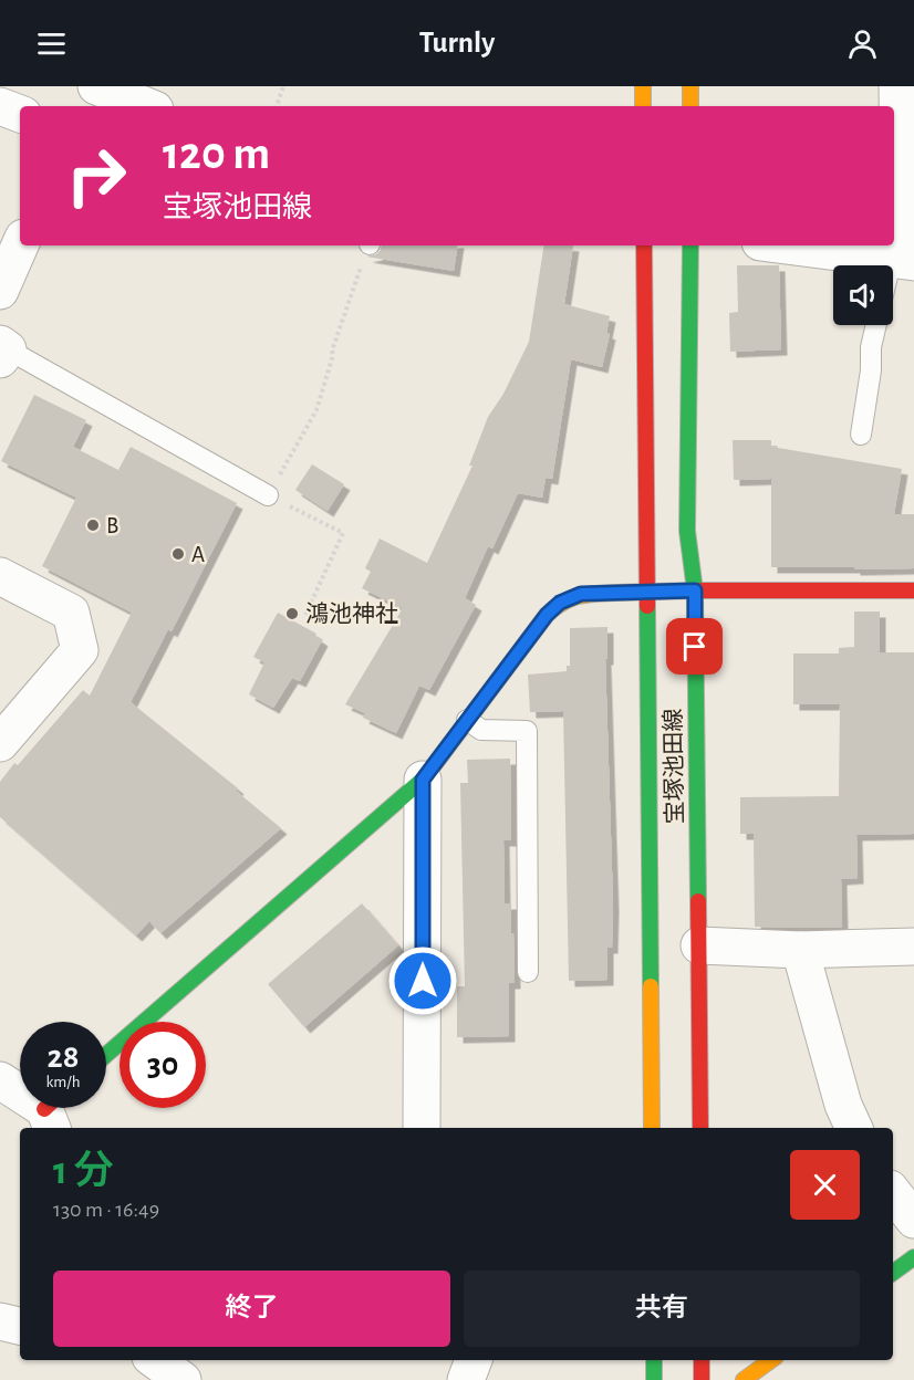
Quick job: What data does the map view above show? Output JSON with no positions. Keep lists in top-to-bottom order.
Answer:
{
  "streets": {
    "street": ["宝塚池田線"]
  },
  "places": ["B", "A", "鴻池神社"],
  "page": {
    "header": "Turnly",
    "turn": ["120 m", "宝塚池田線"],
    "speed": "28 km/h",
    "limit": "30",
    "heading": ["1 分", "130 m · 16:49"],
    "buttons": ["終了", "共有"]
  }
}
